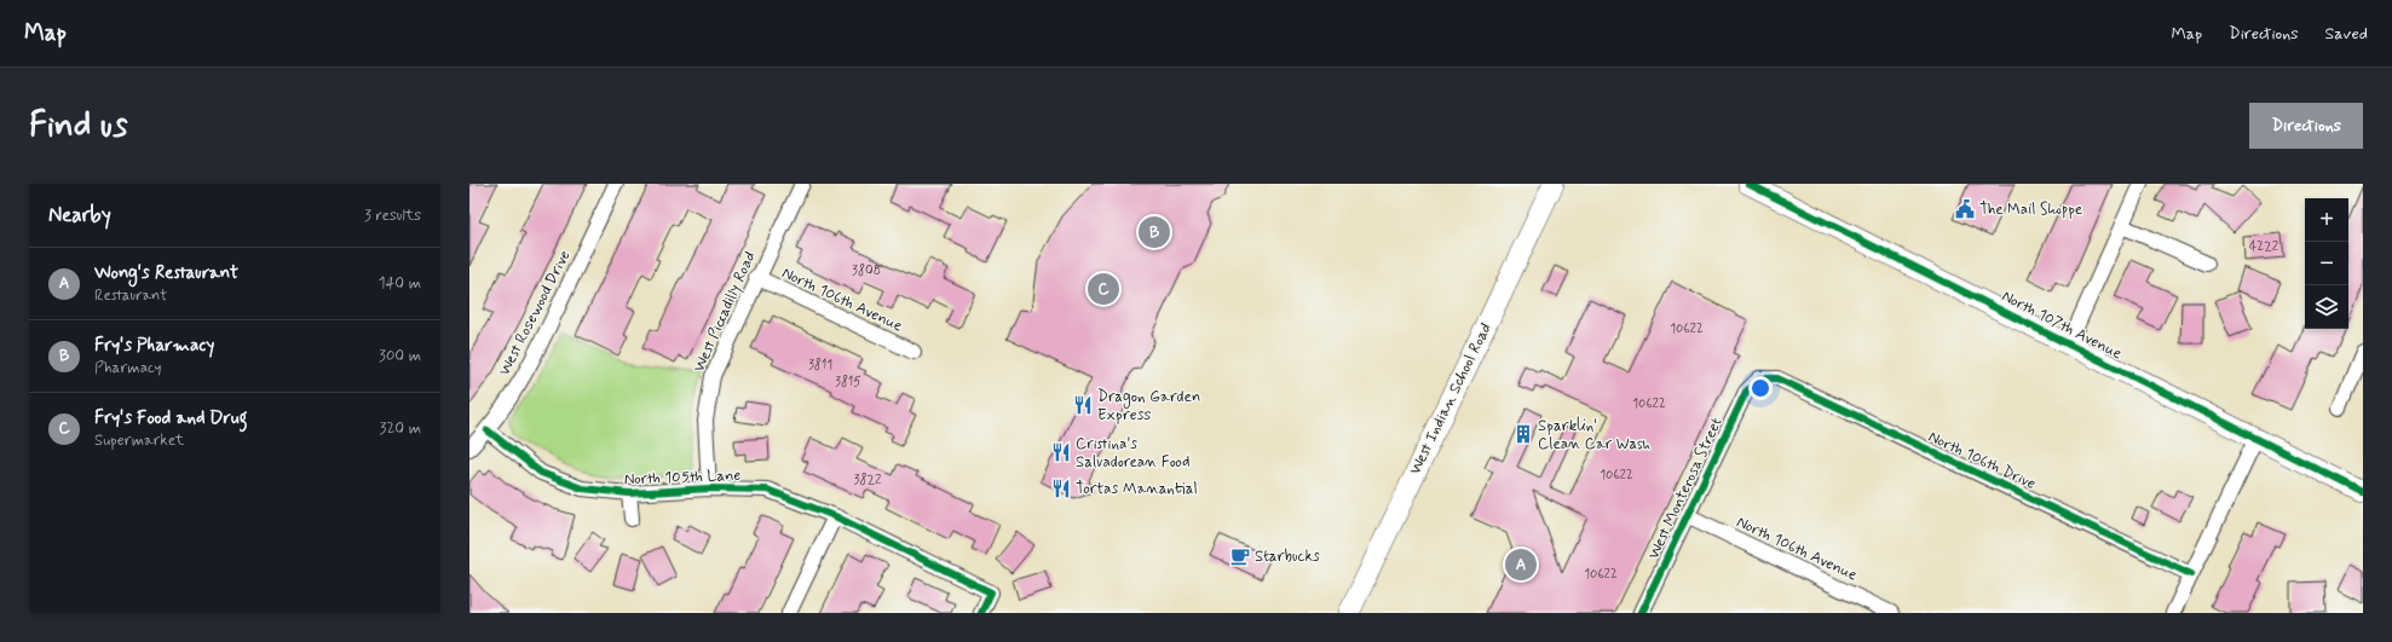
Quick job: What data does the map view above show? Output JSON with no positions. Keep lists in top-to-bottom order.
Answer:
{
  "streets": {
    "main road": ["North 107th Avenue", "West Indian School Road"],
    "street": [
      "North 106th Avenue",
      "West Piccadilly Road",
      "West Rosewood Drive",
      "North 106th Drive",
      "North 105th Lane",
      "West Monterosa Street"
    ]
  },
  "crossings": [
    ["North 106th Avenue", "West Piccadilly Road"],
    ["North 106th Avenue", "West Monterosa Street"],
    ["West Piccadilly Road", "North 105th Lane"],
    ["West Rosewood Drive", "North 105th Lane"],
    ["North 106th Drive", "West Monterosa Street"]
  ],
  "places": {
    "public building": ["The Mail Shoppe"],
    "restaurant": ["Dragon Garden Express", "Cristina's Salvadorean Food", "Tortas Manantial"],
    "building": ["Sparklin' Clean Car Wash"],
    "cafe": ["Starbucks"]
  },
  "house_numbers": [
    "4222",
    "3808",
    "10622",
    "3811",
    "3815",
    "10622",
    "10622",
    "3822",
    "10622"
  ],
  "page": {
    "header": "Map",
    "nav": ["Map", "Directions", "Saved"],
    "buttons": "Directions",
    "title": "Find us",
    "heading": ["Nearby", "3 results"],
    "map_buttons": ["+", "−"],
    "pins": ["B", "C", "A"],
    "list": [
      {
        "mark": "A",
        "name": "Wong's Restaurant",
        "note": "Restaurant",
        "value": "140 m"
      },
      {
        "mark": "B",
        "name": "Fry's Pharmacy",
        "note": "Pharmacy",
        "value": "300 m"
      },
      {
        "mark": "C",
        "name": "Fry's Food and Drug",
        "note": "Supermarket",
        "value": "320 m"
      }
    ]
  }
}
